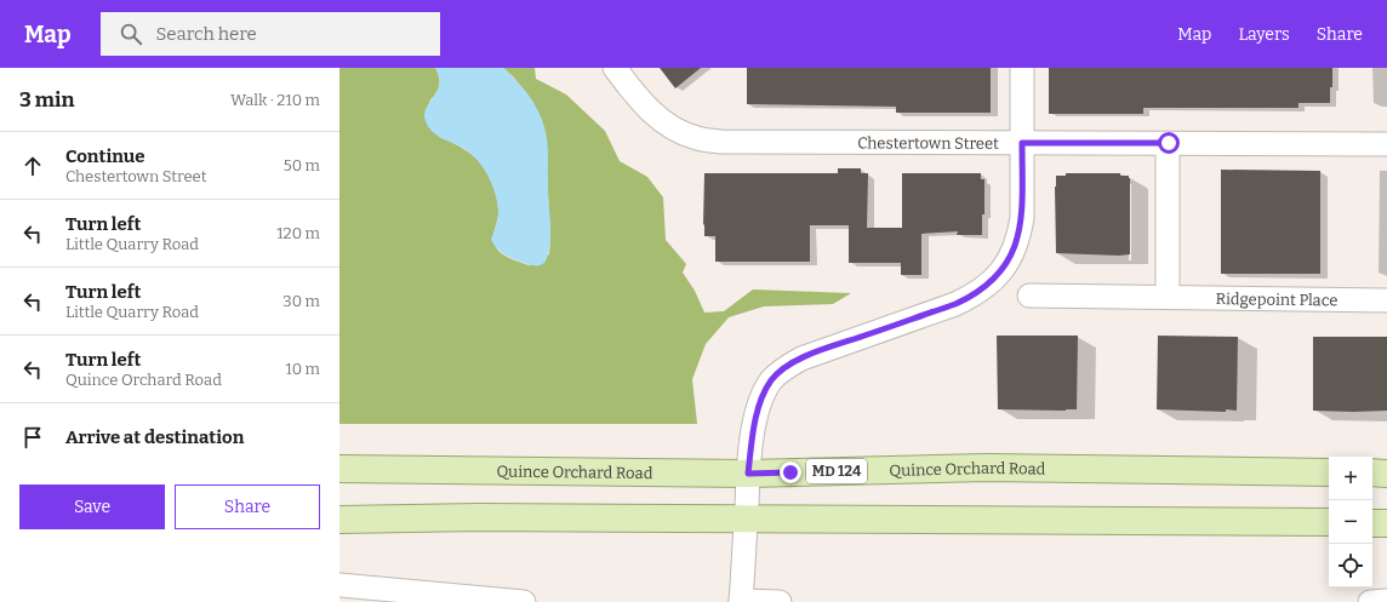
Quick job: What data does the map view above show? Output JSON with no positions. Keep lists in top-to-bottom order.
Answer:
{
  "streets": {
    "main road": ["Quince Orchard Road", "MD 124"],
    "street": ["Chestertown Street", "Ridgepoint Place"]
  },
  "page": {
    "header": "Map",
    "search": "Search here",
    "nav": ["Map", "Layers", "Share"],
    "heading": ["3 min", "Walk · 210 m"],
    "list": [
      ["Continue", "Chestertown Street", "50 m"],
      ["Turn left", "Little Quarry Road", "120 m"],
      ["Turn left", "Little Quarry Road", "30 m"],
      ["Turn left", "Quince Orchard Road", "10 m"],
      "Arrive at destination"
    ],
    "map_buttons": ["+", "−"],
    "buttons": ["Save", "Share"]
  }
}
